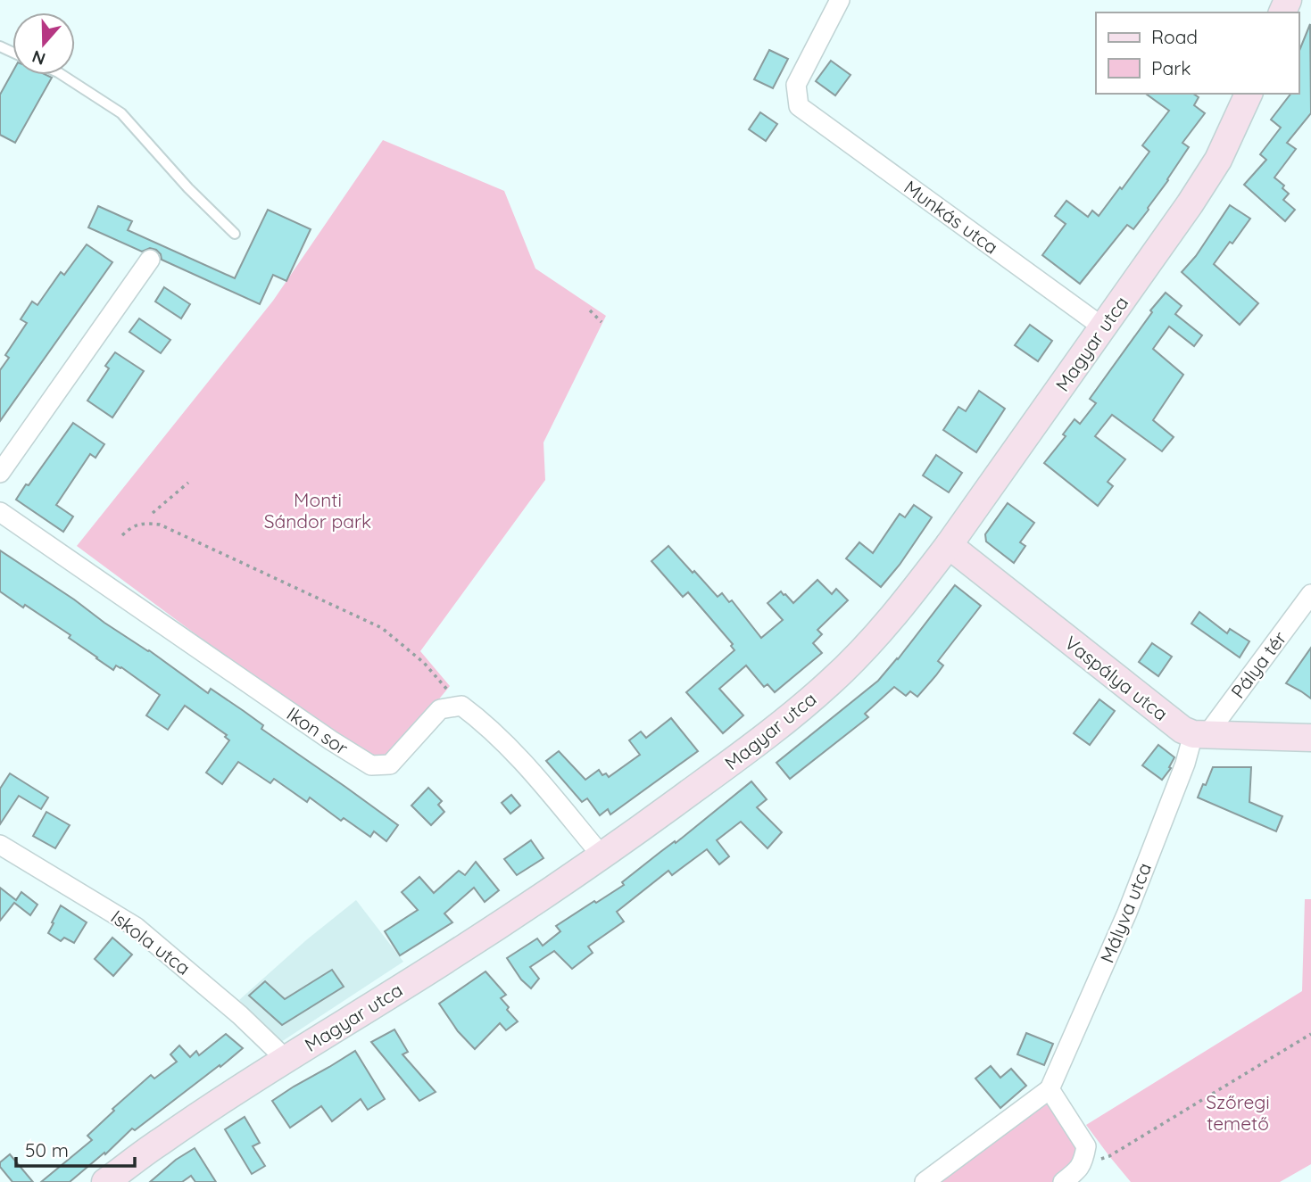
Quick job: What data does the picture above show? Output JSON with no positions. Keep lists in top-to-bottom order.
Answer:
{
  "streets": {
    "street": [
      "Munkás utca",
      "Magyar utca",
      "Pálya tér",
      "Vaspálya utca",
      "Ikon sor",
      "Mályva utca",
      "Iskola utca"
    ]
  },
  "crossings": [
    ["Munkás utca", "Magyar utca"],
    ["Magyar utca", "Vaspálya utca"],
    ["Magyar utca", "Iskola utca"],
    ["Pálya tér", "Vaspálya utca"],
    ["Pálya tér", "Mályva utca"],
    ["Vaspálya utca", "Mályva utca"]
  ],
  "parks": ["Monti Sándor park", "Szőregi temető"],
  "legend": ["Road", "Park"],
  "scale_bar": "50 m",
  "north": "bottom"
}
